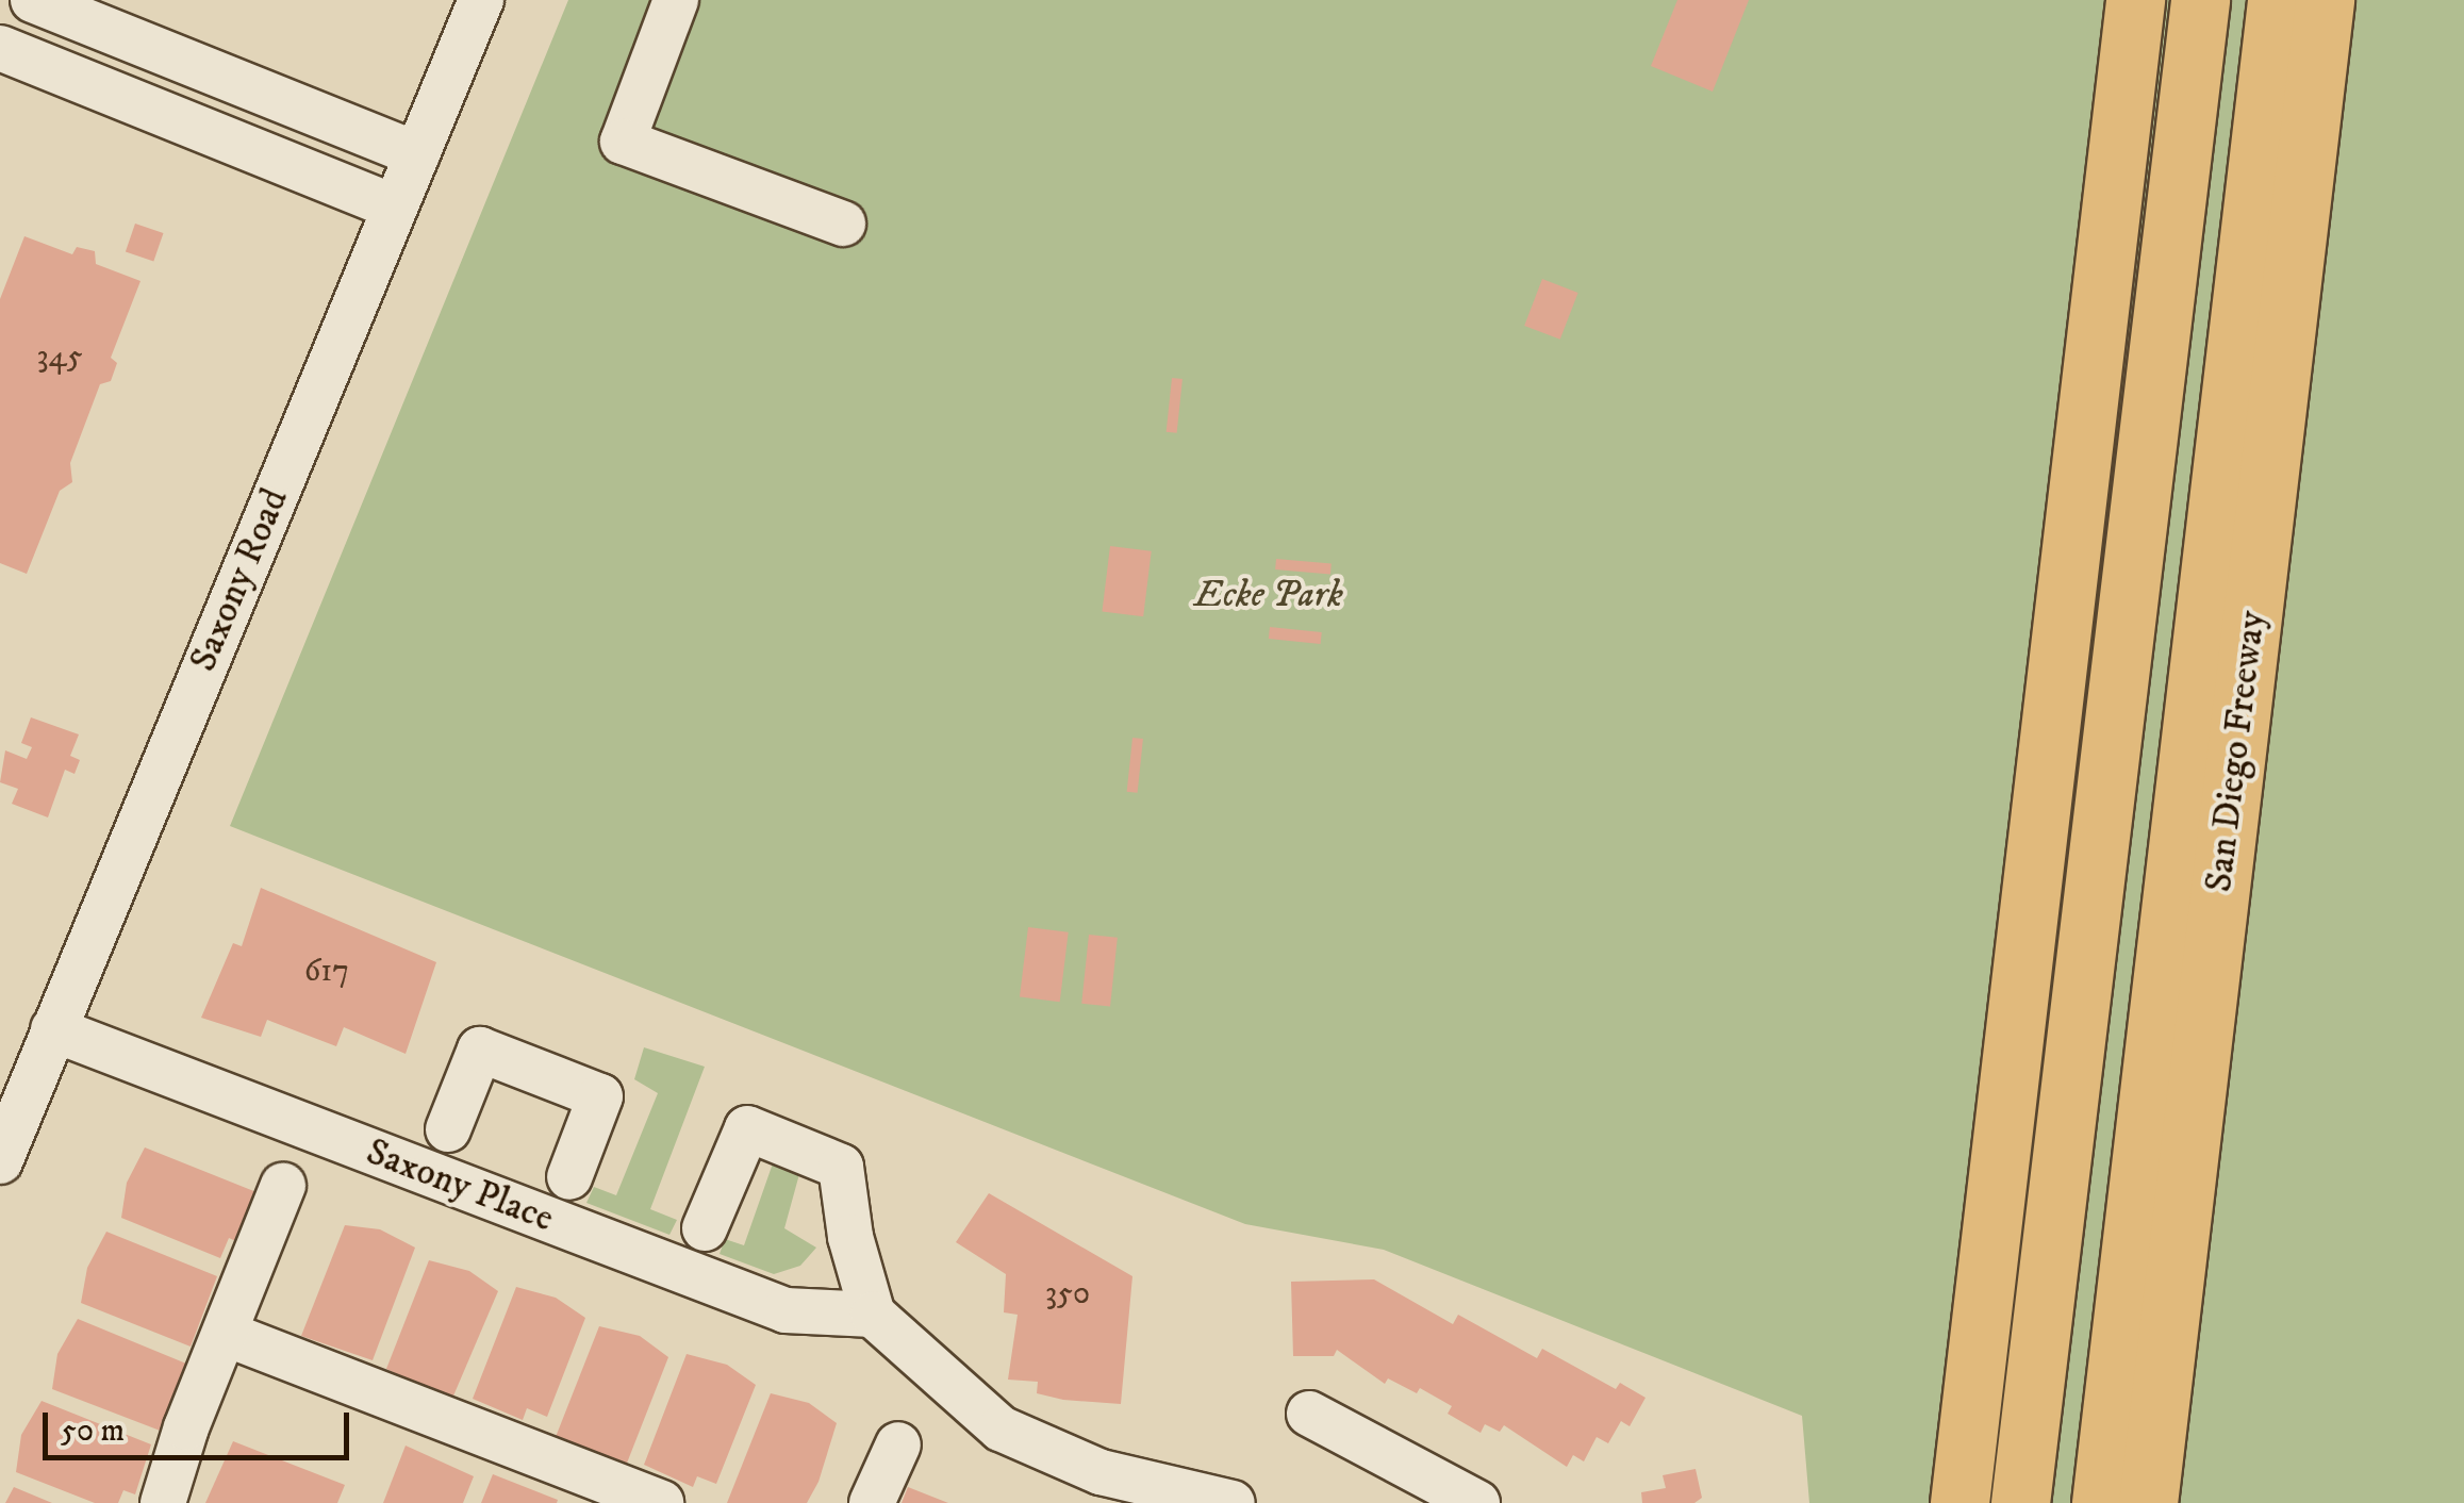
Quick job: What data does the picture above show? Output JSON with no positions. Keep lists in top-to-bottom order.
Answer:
{
  "streets": {
    "highway": ["San Diego Freeway"],
    "street": ["Saxony Road", "Saxony Place"]
  },
  "crossings": [
    ["Saxony Road", "Saxony Place"]
  ],
  "parks": ["Ecke Park"],
  "house_numbers": ["345", "617", "350"],
  "scale_bar": "50 m"
}
